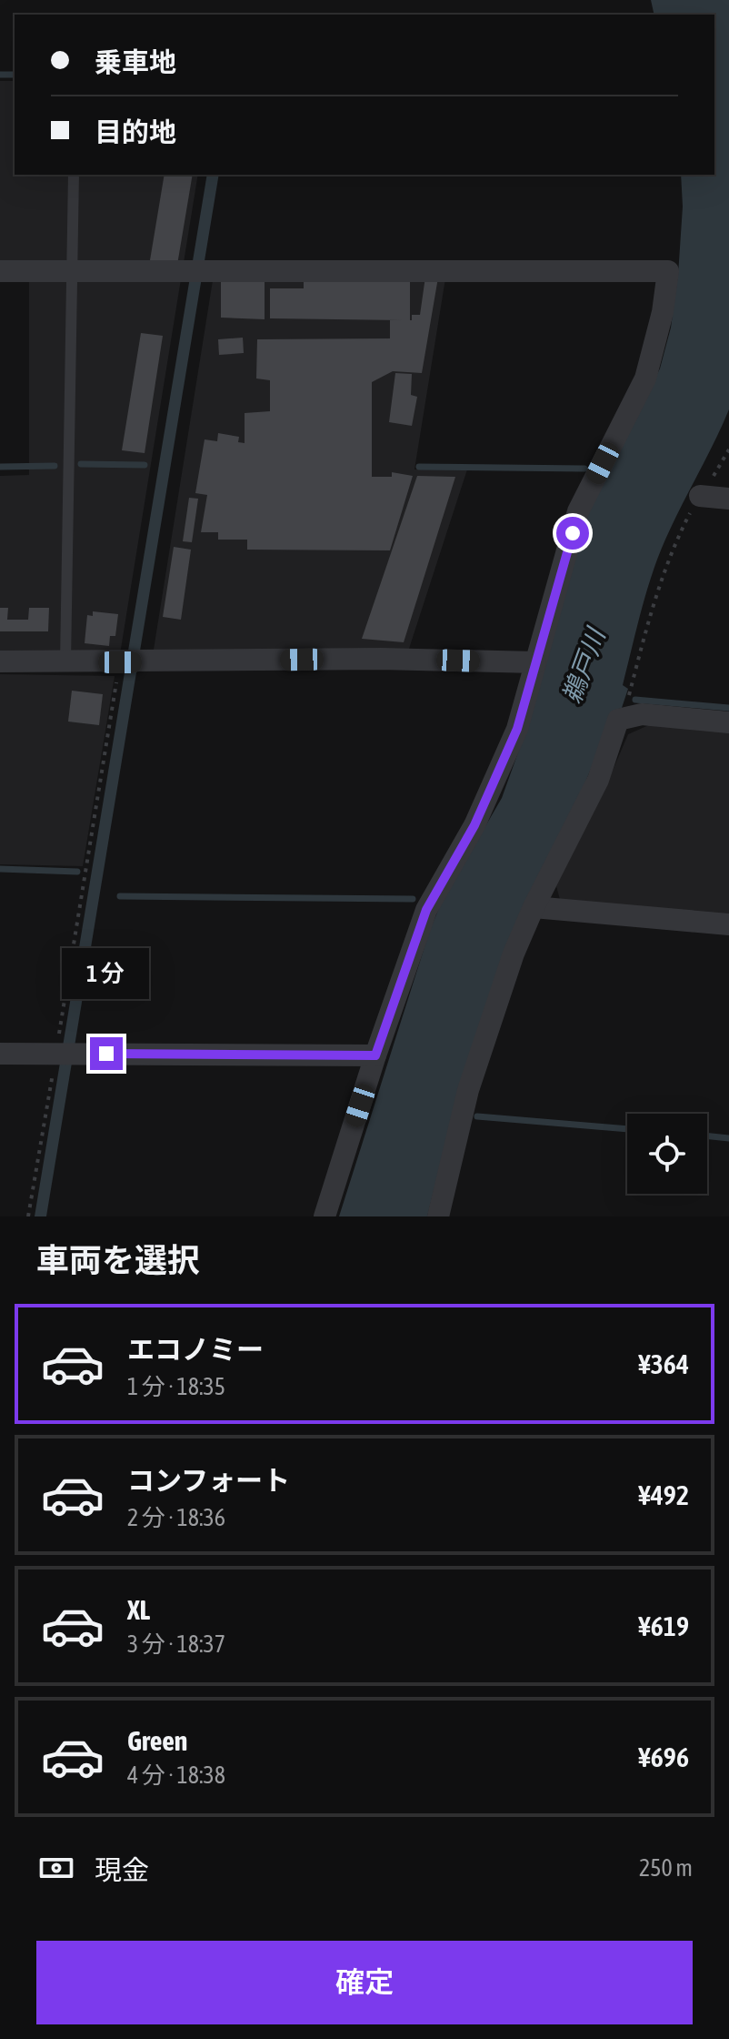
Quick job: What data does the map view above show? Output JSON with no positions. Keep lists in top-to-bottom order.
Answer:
{
  "water": ["鵜戸川"],
  "page": {
    "banner": ["乗車地", "目的地"],
    "bubble": "1 分",
    "heading": "車両を選択",
    "list": [
      {
        "name": "エコノミー",
        "note": "1 分 · 18:35",
        "value": "¥364"
      },
      {
        "name": "コンフォート",
        "note": "2 分 · 18:36",
        "value": "¥492"
      },
      {
        "name": "XL",
        "note": "3 分 · 18:37",
        "value": "¥619"
      },
      {
        "name": "Green",
        "note": "4 分 · 18:38",
        "value": "¥696"
      }
    ],
    "pay": ["現金", "250 m"],
    "buttons": "確定"
  }
}
